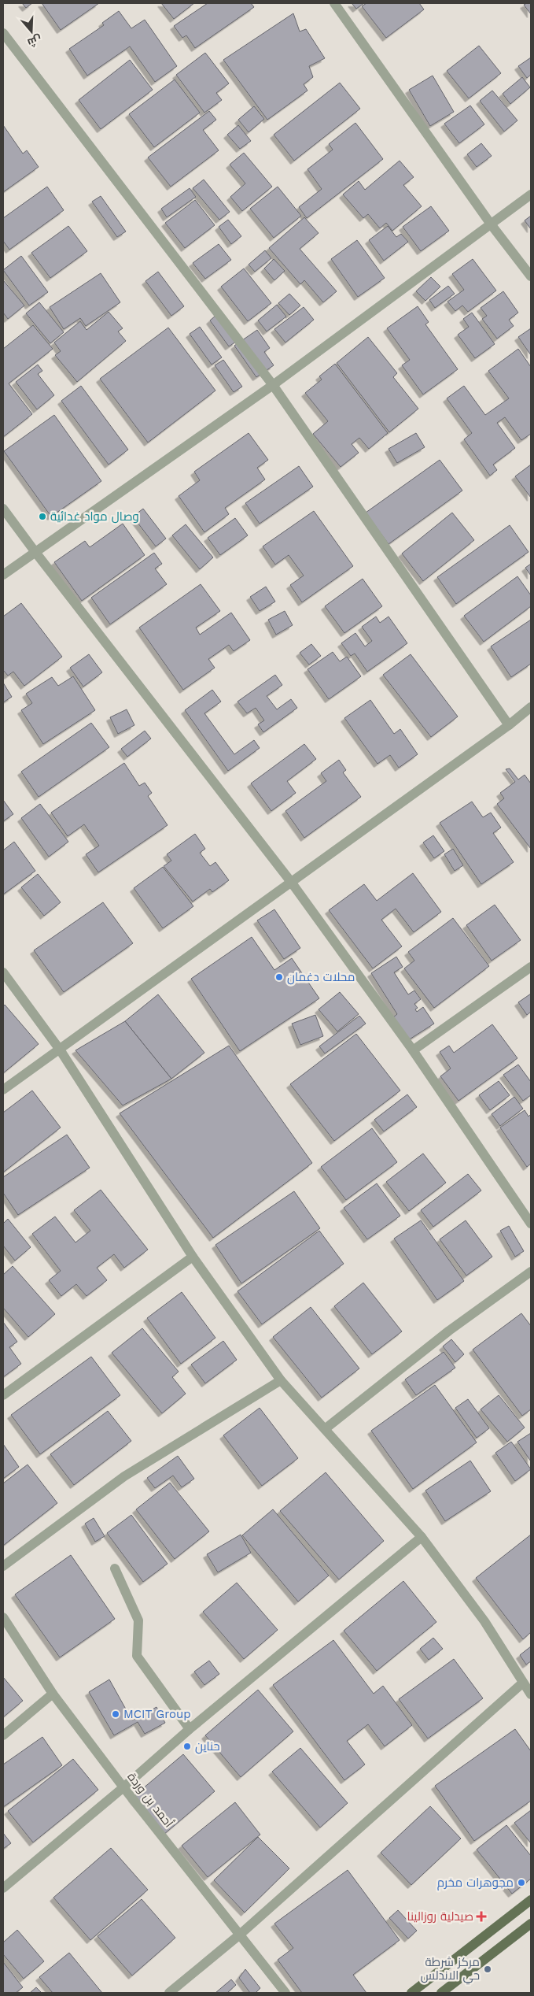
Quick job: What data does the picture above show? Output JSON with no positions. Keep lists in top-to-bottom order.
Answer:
{
  "streets": {
    "street": ["أحمد بن وردة"]
  },
  "places": {
    "other": [
      "وصال مواد غدائية",
      "محلات دغمان",
      "MCIT Group",
      "حناين",
      "مجوهرات مخرم",
      "مركز شرطة حي الاندلس"
    ],
    "health": ["صيدلية روزالينا"]
  },
  "north": "bottom"
}
